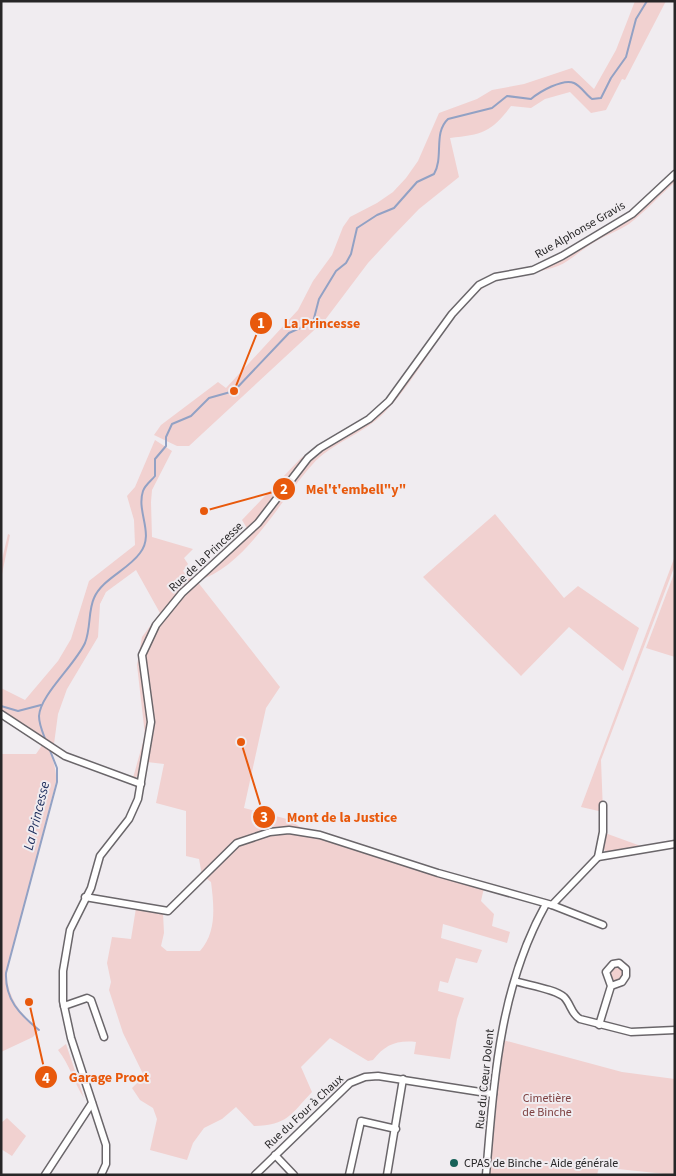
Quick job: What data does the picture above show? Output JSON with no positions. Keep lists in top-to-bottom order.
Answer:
{
  "streets": {
    "street": [
      "Rue Alphonse Gravis",
      "Rue de la Princesse",
      "Rue du Cœur Dolent",
      "Rue du Four à Chaux"
    ]
  },
  "crossings": [
    ["Rue Alphonse Gravis", "Rue de la Princesse"],
    ["Rue du Cœur Dolent", "Rue du Four à Chaux"]
  ],
  "water": ["La Princesse"],
  "parks": ["Cimetière de Binche"],
  "places": [
    "La Princesse",
    "Mel't'embell\"y\"",
    "Mont de la Justice",
    "Garage Proot",
    "CPAS de Binche - Aide générale"
  ]
}
